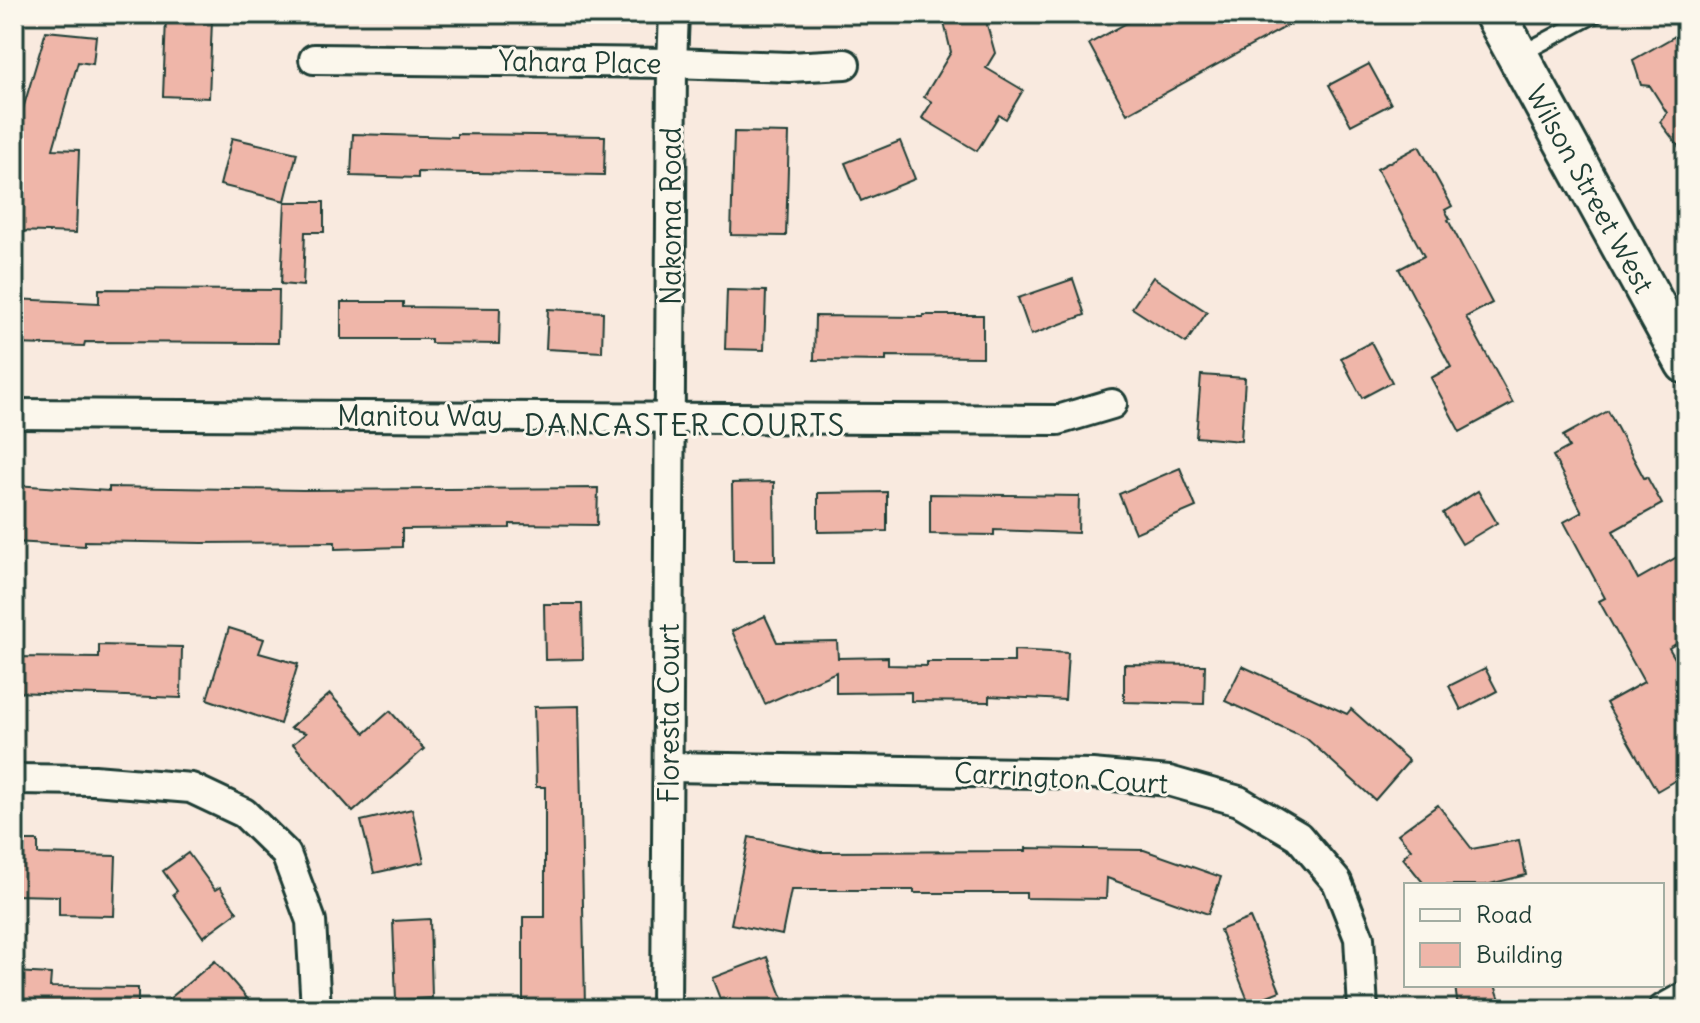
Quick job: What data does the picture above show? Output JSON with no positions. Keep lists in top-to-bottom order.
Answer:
{
  "streets": {
    "main road": ["Wilson Street West"],
    "street": [
      "Yahara Place",
      "Nakoma Road",
      "Manitou Way",
      "Floresta Court",
      "Carrington Court"
    ]
  },
  "crossings": [
    ["Yahara Place", "Nakoma Road"],
    ["Nakoma Road", "Manitou Way"],
    ["Nakoma Road", "Floresta Court"],
    ["Manitou Way", "Floresta Court"],
    ["Floresta Court", "Carrington Court"]
  ],
  "districts": ["DANCASTER COURTS"],
  "legend": ["Road", "Building"]
}
